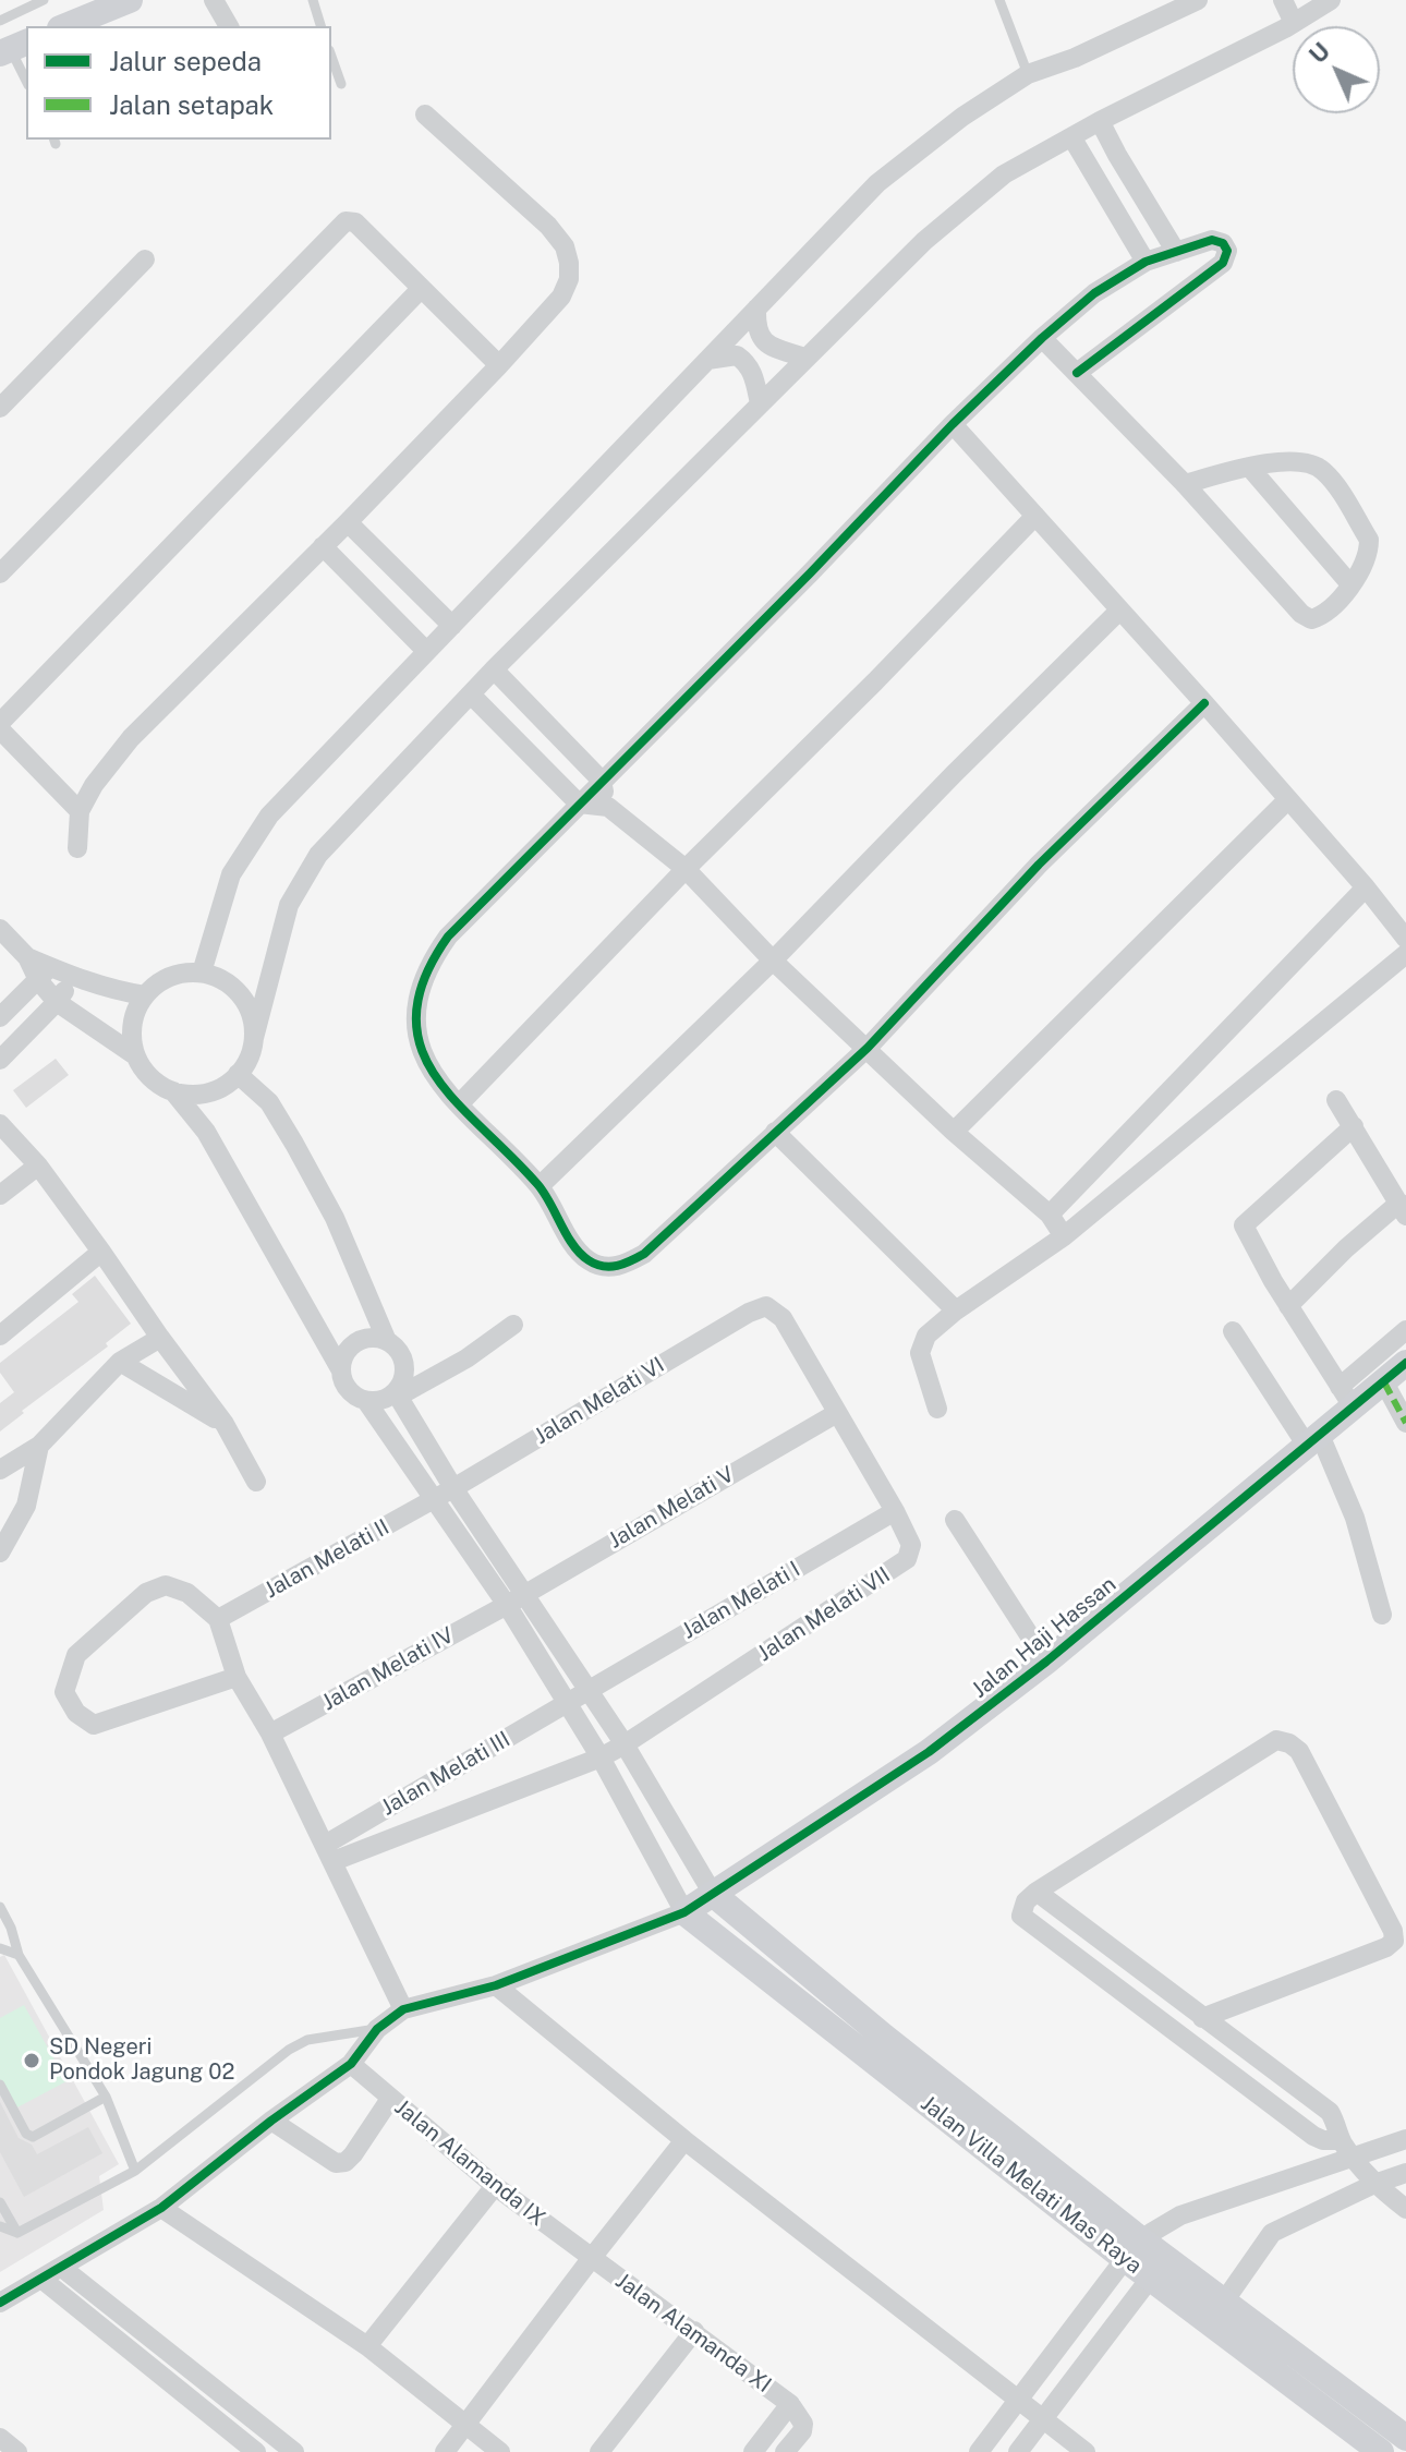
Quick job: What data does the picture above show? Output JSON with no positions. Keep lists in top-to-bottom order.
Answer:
{
  "streets": {
    "street": [
      "Jalan Melati VI",
      "Jalan Melati V",
      "Jalan Melati II",
      "Jalan Melati I",
      "Jalan Melati VII",
      "Jalan Haji Hassan",
      "Jalan Melati IV",
      "Jalan Melati III",
      "Jalan Alamanda IX",
      "Jalan Villa Melati Mas Raya",
      "Jalan Alamanda XI"
    ]
  },
  "crossings": [
    ["Jalan Melati VI", "Jalan Melati II"],
    ["Jalan Melati VI", "Jalan Melati VII"],
    ["Jalan Melati V", "Jalan Melati VII"],
    ["Jalan Melati V", "Jalan Melati IV"],
    ["Jalan Melati I", "Jalan Melati VII"],
    ["Jalan Melati I", "Jalan Melati III"],
    ["Jalan Haji Hassan", "Jalan Villa Melati Mas Raya"],
    ["Jalan Alamanda IX", "Jalan Alamanda XI"]
  ],
  "places": ["SD Negeri Pondok Jagung 02"],
  "legend": ["Jalur sepeda", "Jalan setapak"],
  "north": "top left"
}
